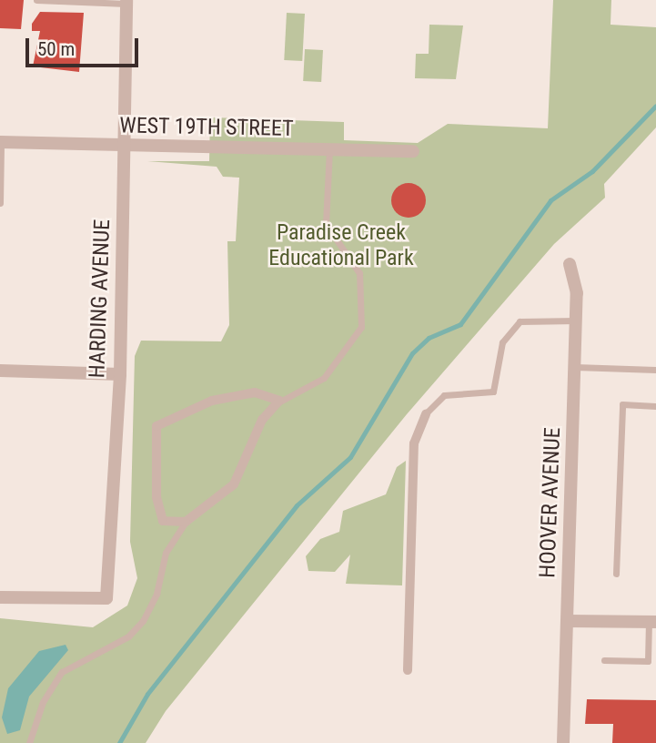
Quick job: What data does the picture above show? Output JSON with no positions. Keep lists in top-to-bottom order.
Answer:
{
  "streets": {
    "street": ["WEST 19TH STREET", "HARDING AVENUE", "HOOVER AVENUE"]
  },
  "crossings": [
    ["WEST 19TH STREET", "HARDING AVENUE"]
  ],
  "parks": ["Paradise Creek Educational Park"],
  "scale_bar": "50 m"
}
